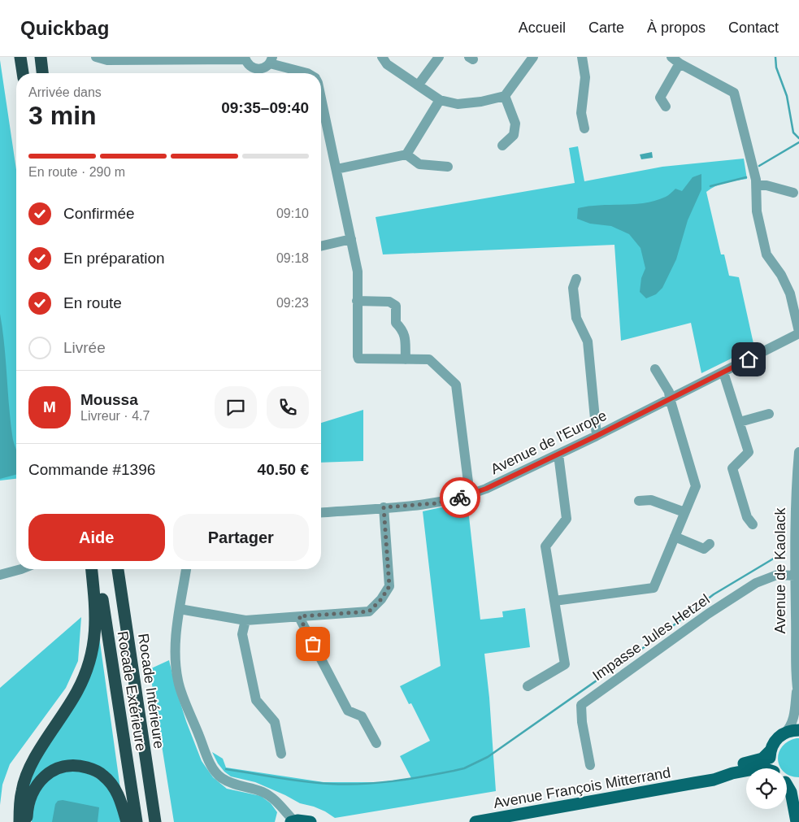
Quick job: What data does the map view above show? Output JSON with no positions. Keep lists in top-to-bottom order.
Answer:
{
  "streets": {
    "highway": ["Rocade Extérieure", "Rocade Intérieure"],
    "main road": ["Avenue François Mitterrand"],
    "street": ["Avenue de l'Europe", "Avenue de Kaolack", "Impasse Jules Hetzel"]
  },
  "crossings": [
    ["Avenue de Kaolack", "Impasse Jules Hetzel"]
  ],
  "page": {
    "header": "Quickbag",
    "nav": [
      "Accueil",
      "Carte",
      "À propos",
      "Contact"
    ],
    "heading": ["3 min", "Arrivée dans", "09:35–09:40"],
    "panel": [
      "Moussa",
      "Livreur · 4.7",
      "Commande #1396",
      "40.50 €"
    ],
    "bar": "En route · 290 m",
    "list": [
      ["Confirmée", "09:10"],
      ["En préparation", "09:18"],
      ["En route", "09:23"],
      "Livrée"
    ],
    "round": "M",
    "buttons": ["Aide", "Partager"]
  }
}
